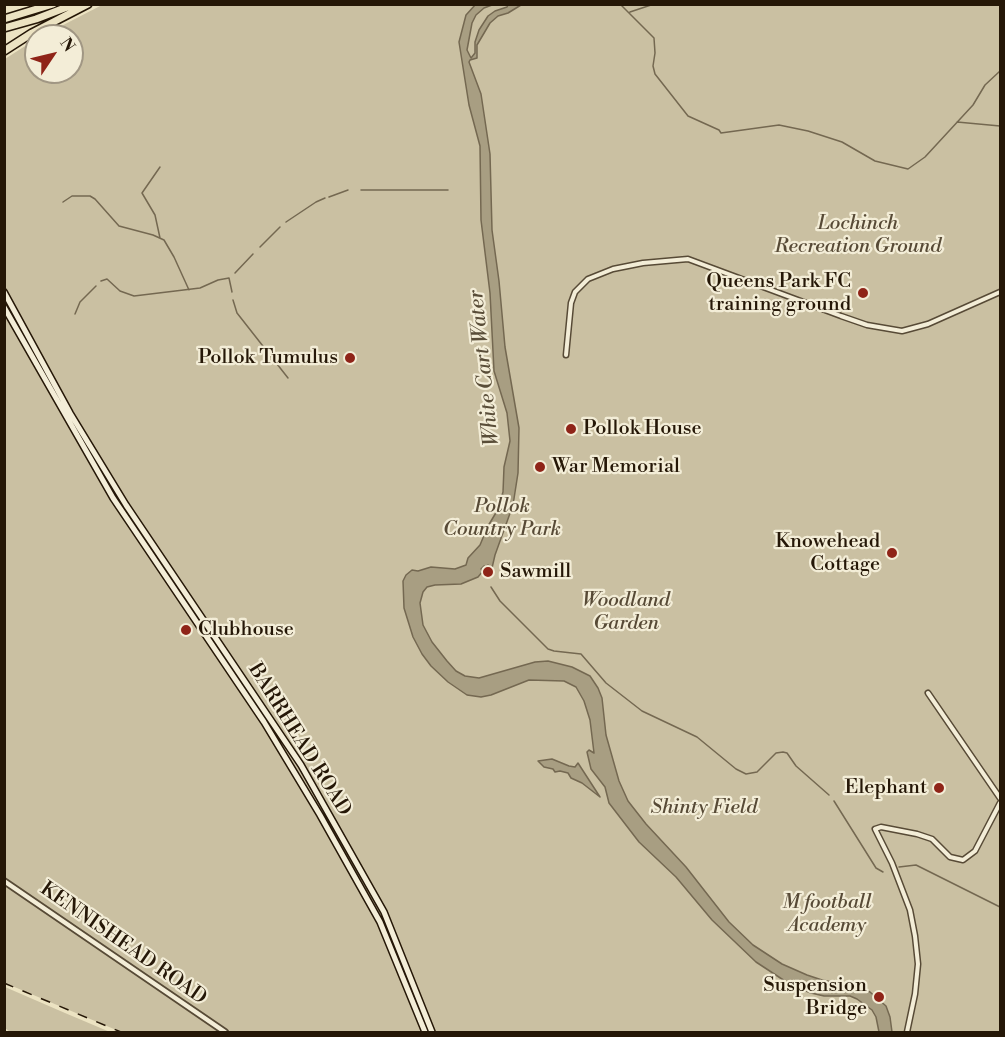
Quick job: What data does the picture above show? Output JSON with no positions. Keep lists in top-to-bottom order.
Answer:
{
  "streets": {
    "main road": ["BARRHEAD ROAD"],
    "street": ["KENNISHEAD ROAD"]
  },
  "water": ["White Cart Water"],
  "parks": [
    "Lochinch Recreation Ground",
    "Pollok Country Park",
    "Woodland Garden",
    "Shinty Field",
    "M football Academy"
  ],
  "places": [
    "Queens Park FC training ground",
    "Pollok Tumulus",
    "Pollok House",
    "War Memorial",
    "Knowehead Cottage",
    "Sawmill",
    "Clubhouse",
    "Elephant",
    "Suspension Bridge"
  ],
  "north": "top right"
}
